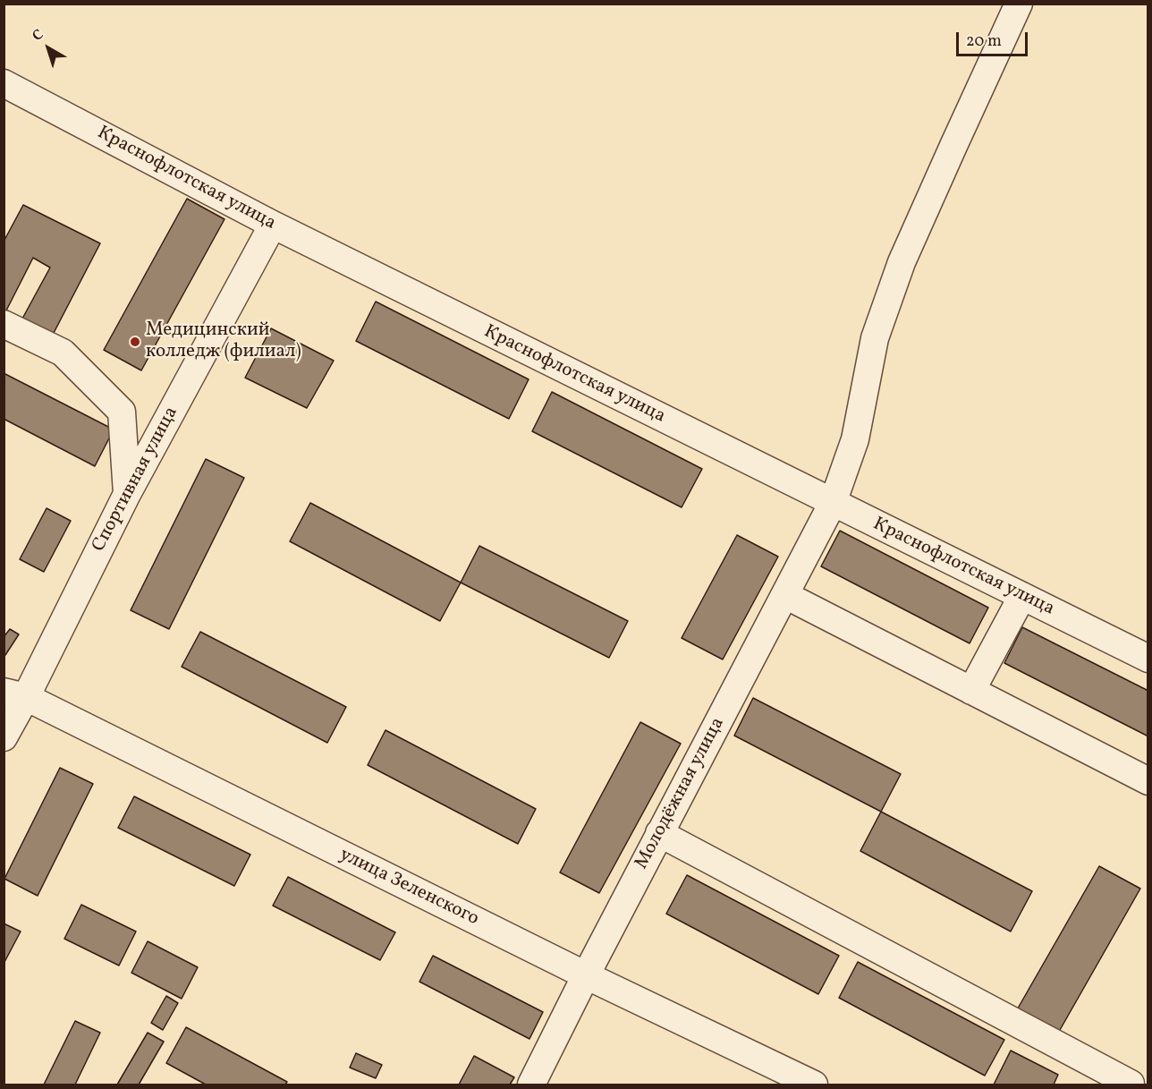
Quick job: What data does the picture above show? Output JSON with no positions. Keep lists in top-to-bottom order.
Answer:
{
  "streets": {
    "street": [
      "Краснофлотская улица",
      "Спортивная улица",
      "Молодёжная улица",
      "улица Зеленского"
    ]
  },
  "crossings": [
    ["Краснофлотская улица", "Спортивная улица"],
    ["Краснофлотская улица", "Молодёжная улица"],
    ["Спортивная улица", "улица Зеленского"],
    ["Молодёжная улица", "улица Зеленского"]
  ],
  "places": ["Медицинский колледж (филиал)"],
  "scale_bar": "20 m",
  "north": "top left"
}
